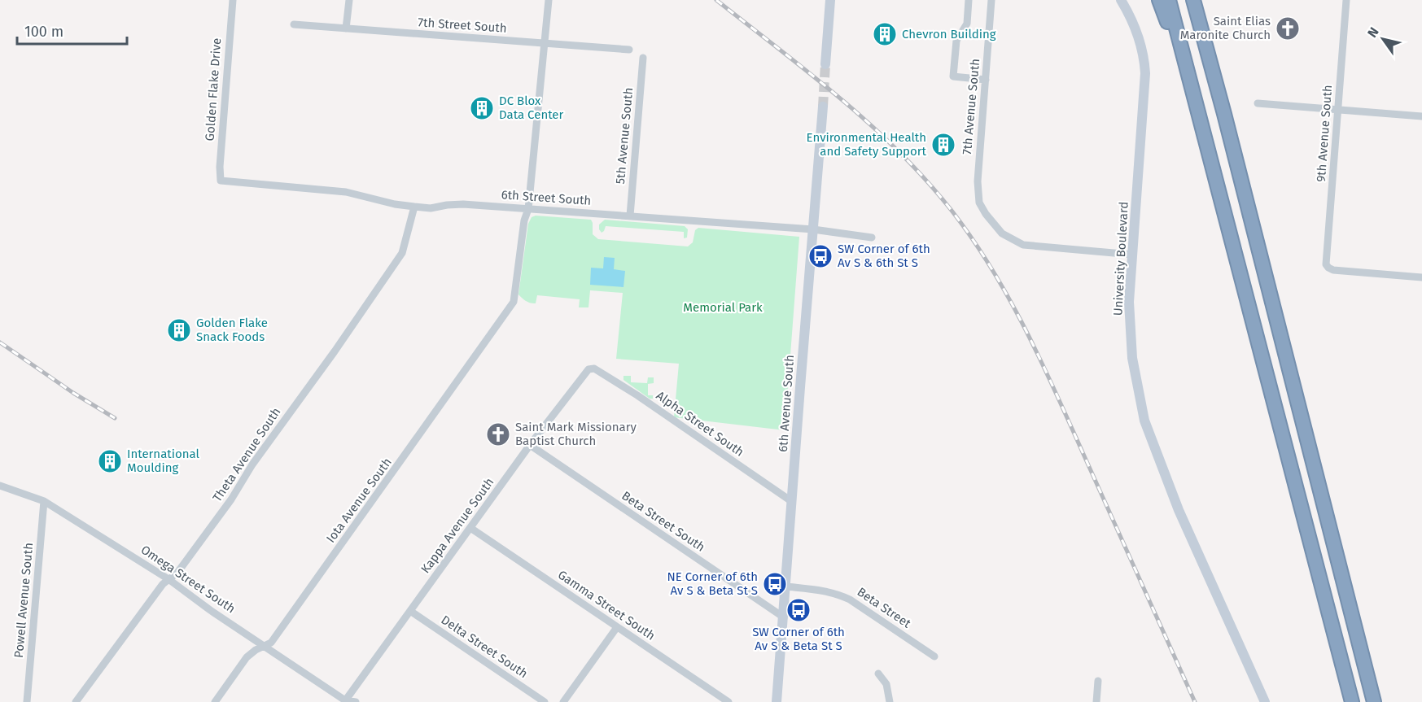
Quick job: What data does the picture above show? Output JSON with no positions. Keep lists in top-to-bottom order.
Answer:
{
  "streets": {
    "main road": ["University Boulevard", "6th Avenue South"],
    "street": [
      "7th Street South",
      "Golden Flake Drive",
      "7th Avenue South",
      "9th Avenue South",
      "5th Avenue South",
      "6th Street South",
      "Alpha Street South",
      "Theta Avenue South",
      "Iota Avenue South",
      "Beta Street South",
      "Kappa Avenue South",
      "Omega Street South",
      "Powell Avenue South",
      "Gamma Street South",
      "Beta Street",
      "Delta Street South"
    ]
  },
  "crossings": [
    ["Golden Flake Drive", "6th Street South"],
    ["7th Avenue South", "University Boulevard"],
    ["5th Avenue South", "6th Street South"],
    ["6th Street South", "6th Avenue South"],
    ["6th Street South", "Theta Avenue South"],
    ["6th Street South", "Iota Avenue South"],
    ["6th Avenue South", "Alpha Street South"],
    ["6th Avenue South", "Beta Street South"],
    ["6th Avenue South", "Beta Street"],
    ["Alpha Street South", "Kappa Avenue South"],
    ["Theta Avenue South", "Omega Street South"],
    ["Iota Avenue South", "Omega Street South"],
    ["Beta Street South", "Kappa Avenue South"],
    ["Kappa Avenue South", "Omega Street South"],
    ["Kappa Avenue South", "Gamma Street South"],
    ["Kappa Avenue South", "Delta Street South"],
    ["Omega Street South", "Powell Avenue South"]
  ],
  "parks": ["Memorial Park"],
  "places": {
    "church": ["Saint Elias Maronite Church", "Saint Mark Missionary Baptist Church"],
    "building": [
      "Chevron Building",
      "DC Blox Data Center",
      "Environmental Health and Safety Support",
      "Golden Flake Snack Foods",
      "International Moulding"
    ],
    "bus stop": ["SW Corner of 6th Av S & 6th St S", "NE Corner of 6th Av S & Beta St S", "SW Corner of 6th Av S & Beta St S"]
  },
  "scale_bar": "100 m",
  "north": "top left"
}
